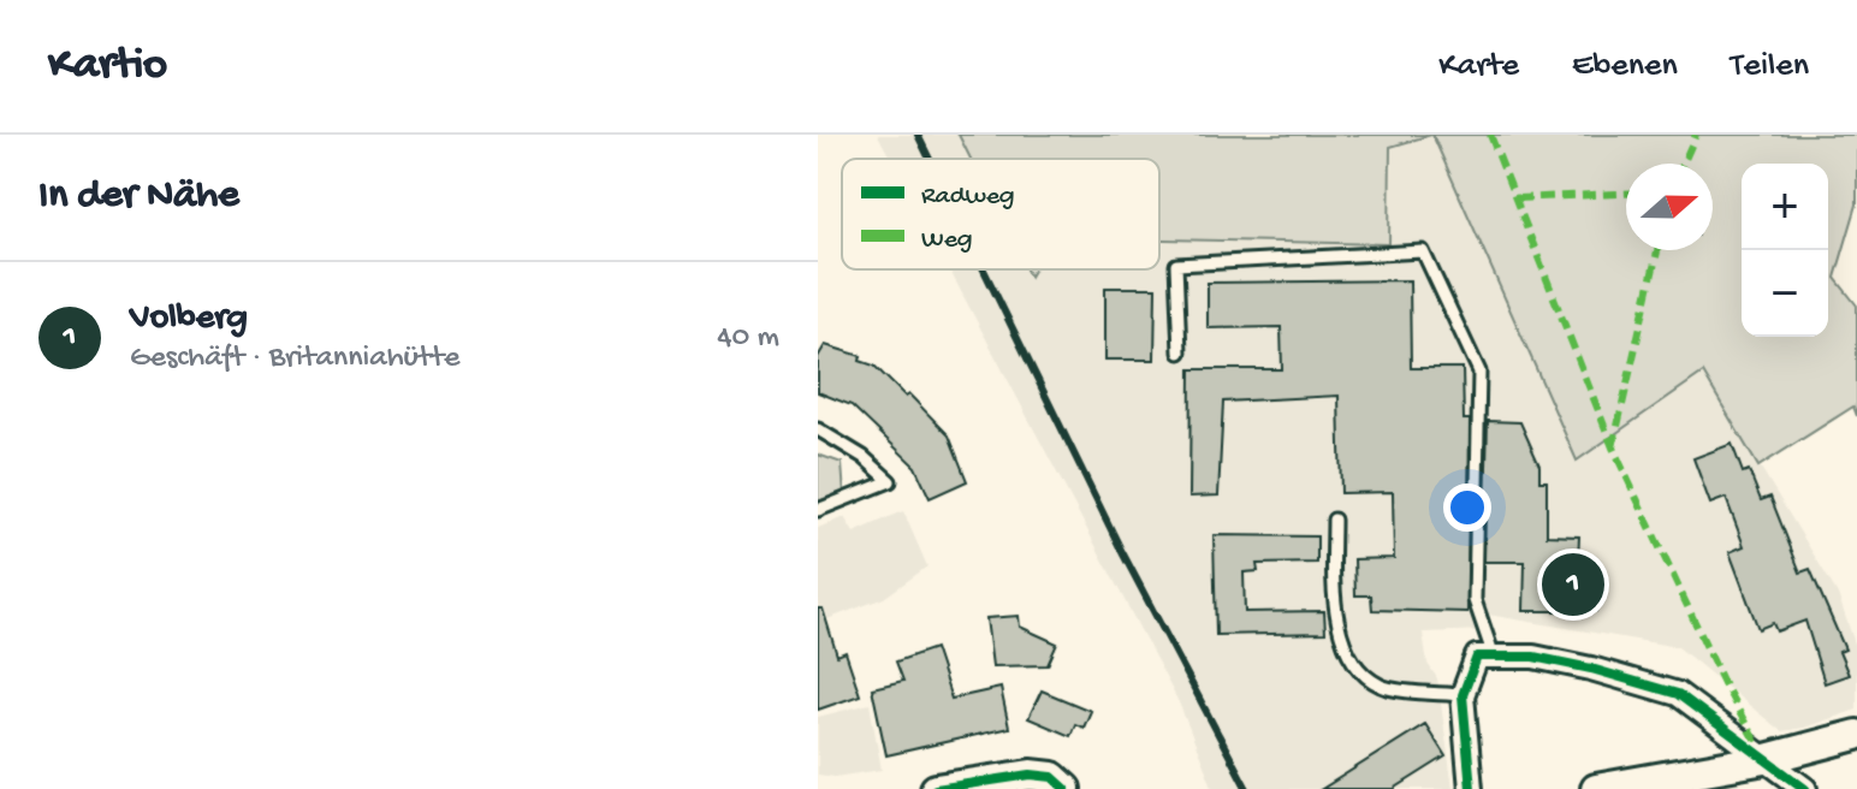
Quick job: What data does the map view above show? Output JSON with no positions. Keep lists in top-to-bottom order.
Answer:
{
  "legend": ["Radweg", "Weg"],
  "north": "right",
  "page": {
    "header": "Kartio",
    "nav": ["Karte", "Ebenen", "Teilen"],
    "heading": "In der Nähe",
    "map_buttons": ["+", "−"],
    "list": [
      {
        "mark": "1",
        "name": "Volberg",
        "note": "Geschäft · Britanniahütte",
        "value": "40 m"
      }
    ],
    "pins": "1"
  }
}
